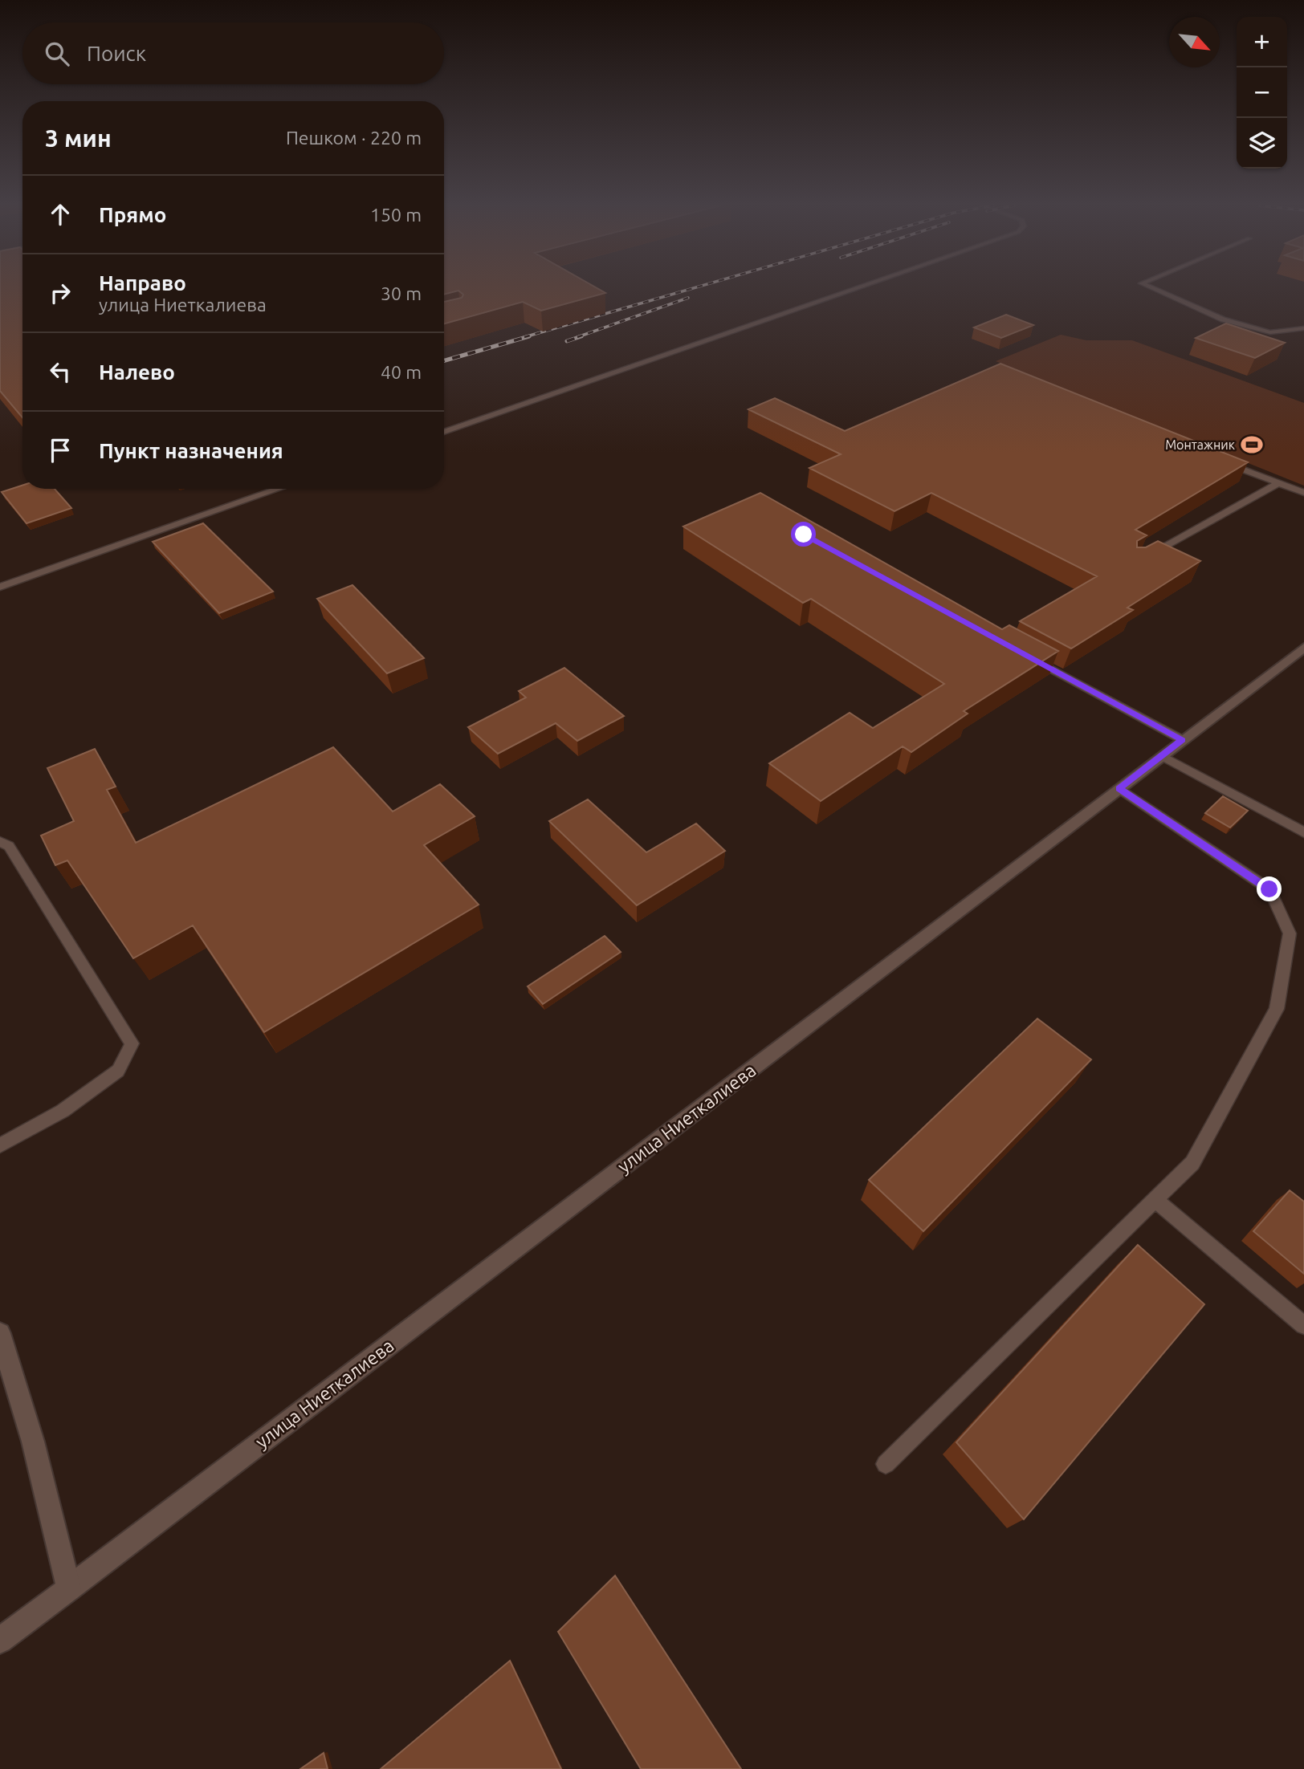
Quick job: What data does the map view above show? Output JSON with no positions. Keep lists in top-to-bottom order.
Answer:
{
  "streets": {
    "street": ["улица Ниеткалиева"]
  },
  "places": {
    "sports": ["Монтажник"]
  },
  "north": "bottom right",
  "page": {
    "map_buttons": ["+", "−"],
    "search": "Поиск",
    "heading": ["3 мин", "Пешком · 220 m"],
    "list": [
      ["Прямо", "150 m"],
      ["Направо", "улица Ниеткалиева", "30 m"],
      ["Налево", "40 m"],
      "Пункт назначения"
    ]
  }
}
